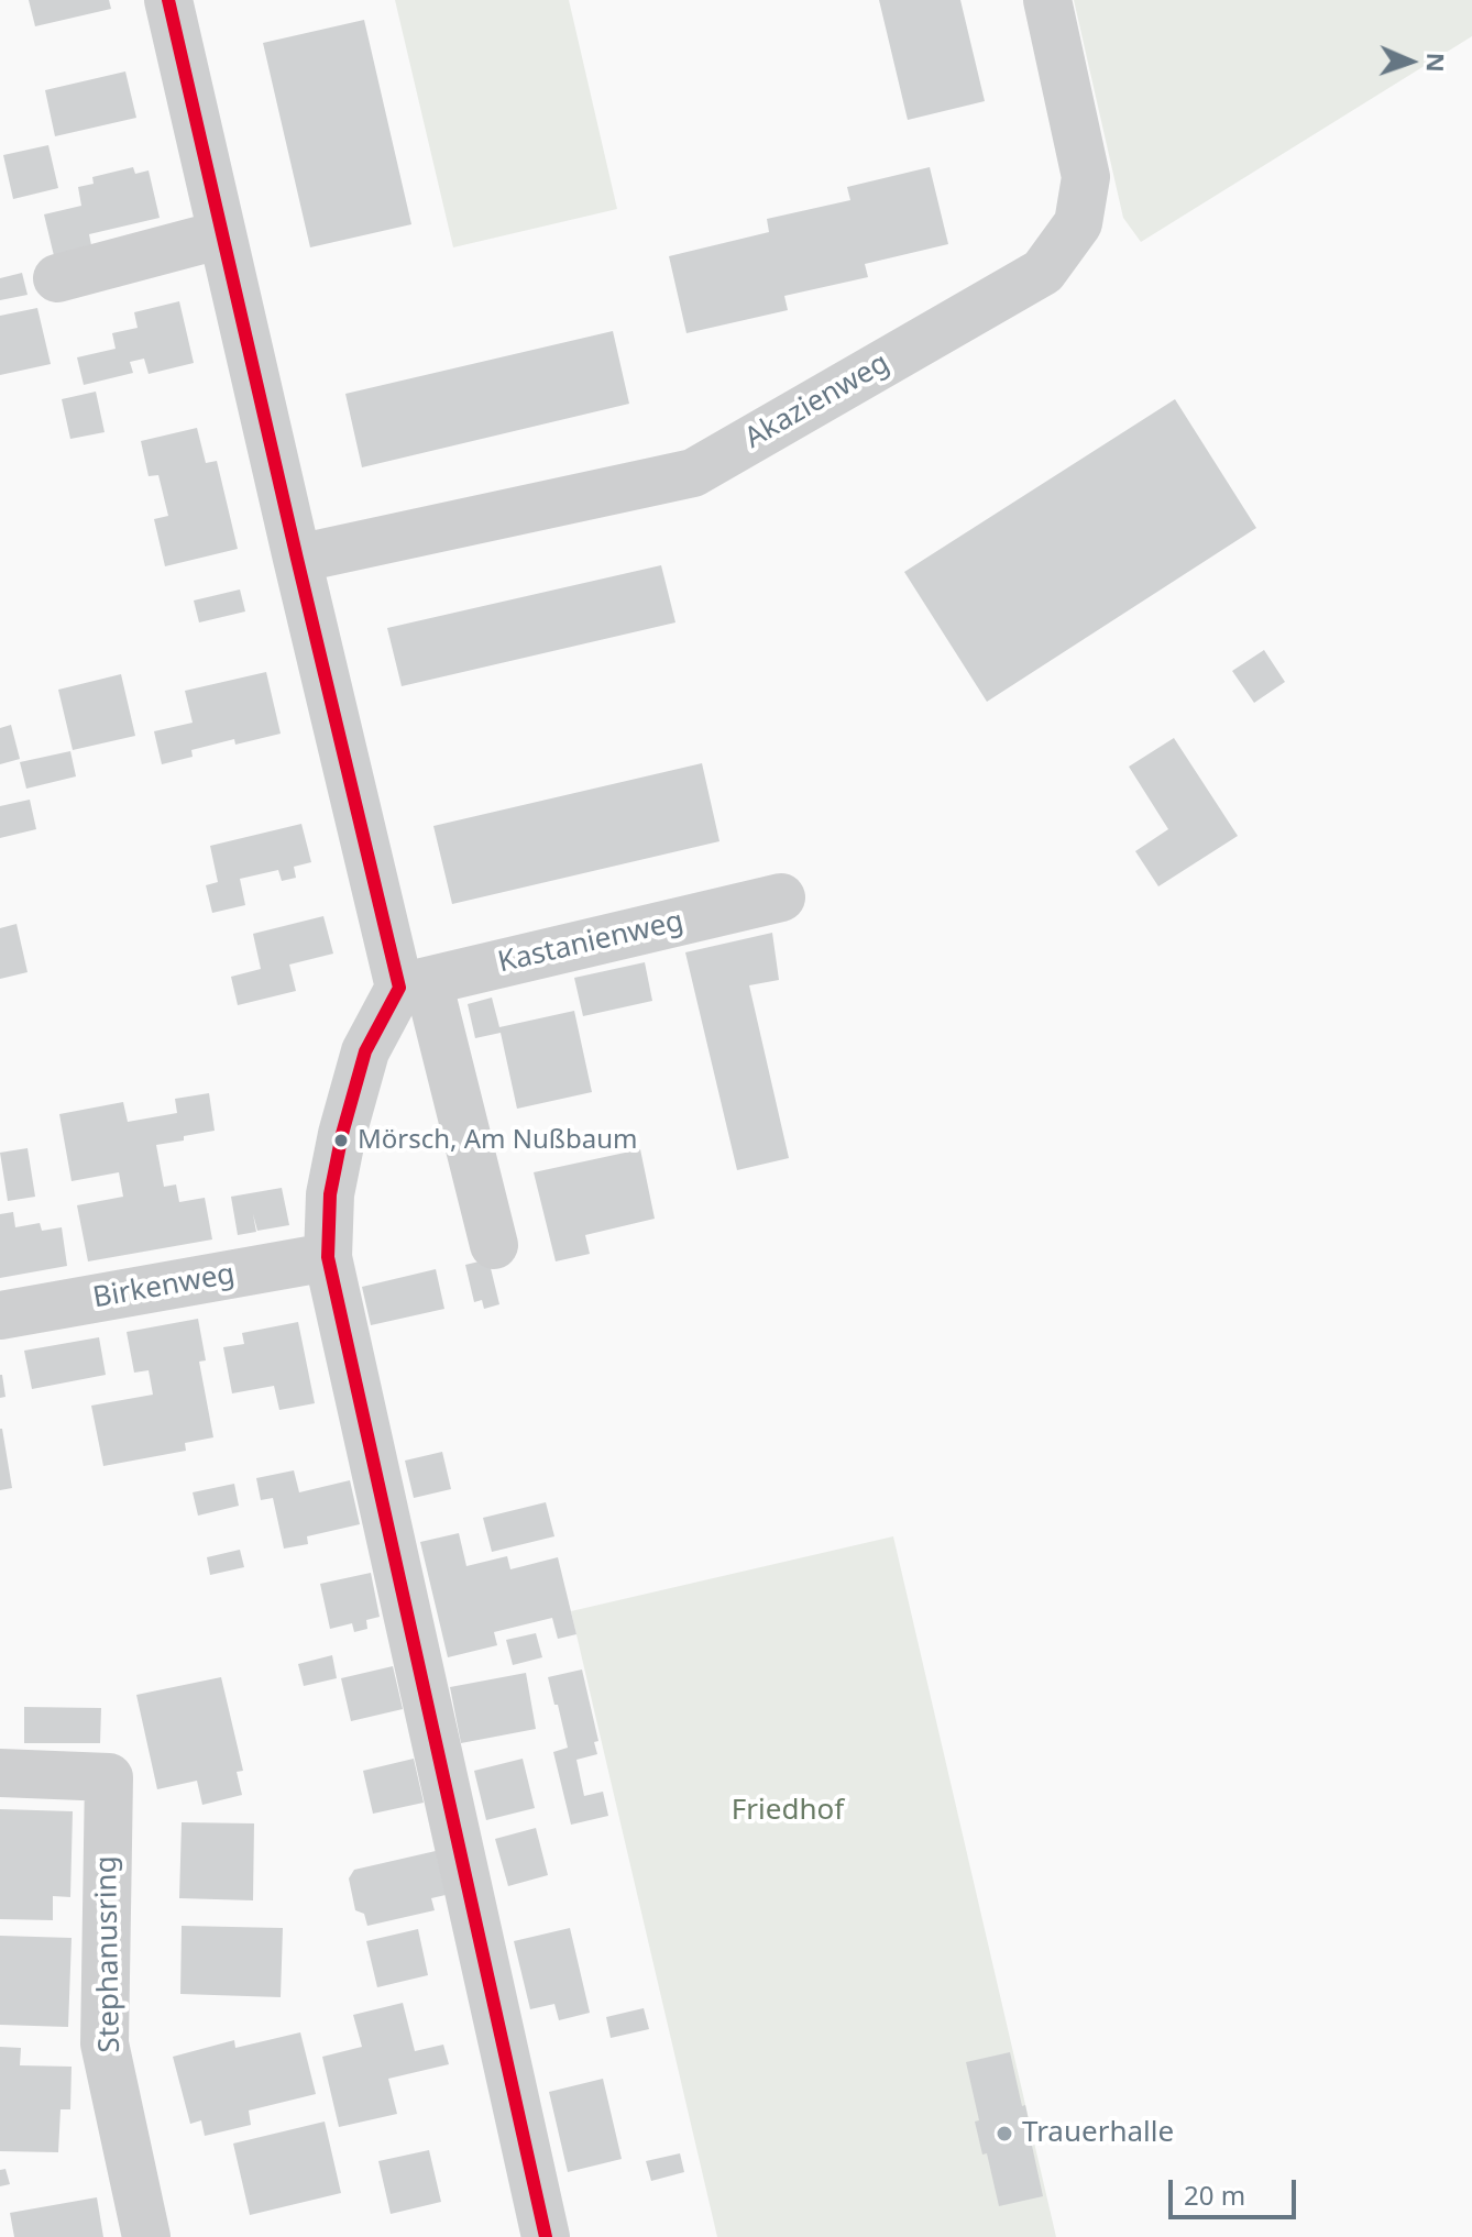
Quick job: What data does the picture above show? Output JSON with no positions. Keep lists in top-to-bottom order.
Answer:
{
  "streets": {
    "street": [
      "Akazienweg",
      "Kastanienweg",
      "Birkenweg",
      "Stephanusring"
    ]
  },
  "parks": ["Friedhof"],
  "places": ["Mörsch, Am Nußbaum", "Trauerhalle"],
  "scale_bar": "20 m",
  "north": "right"
}
